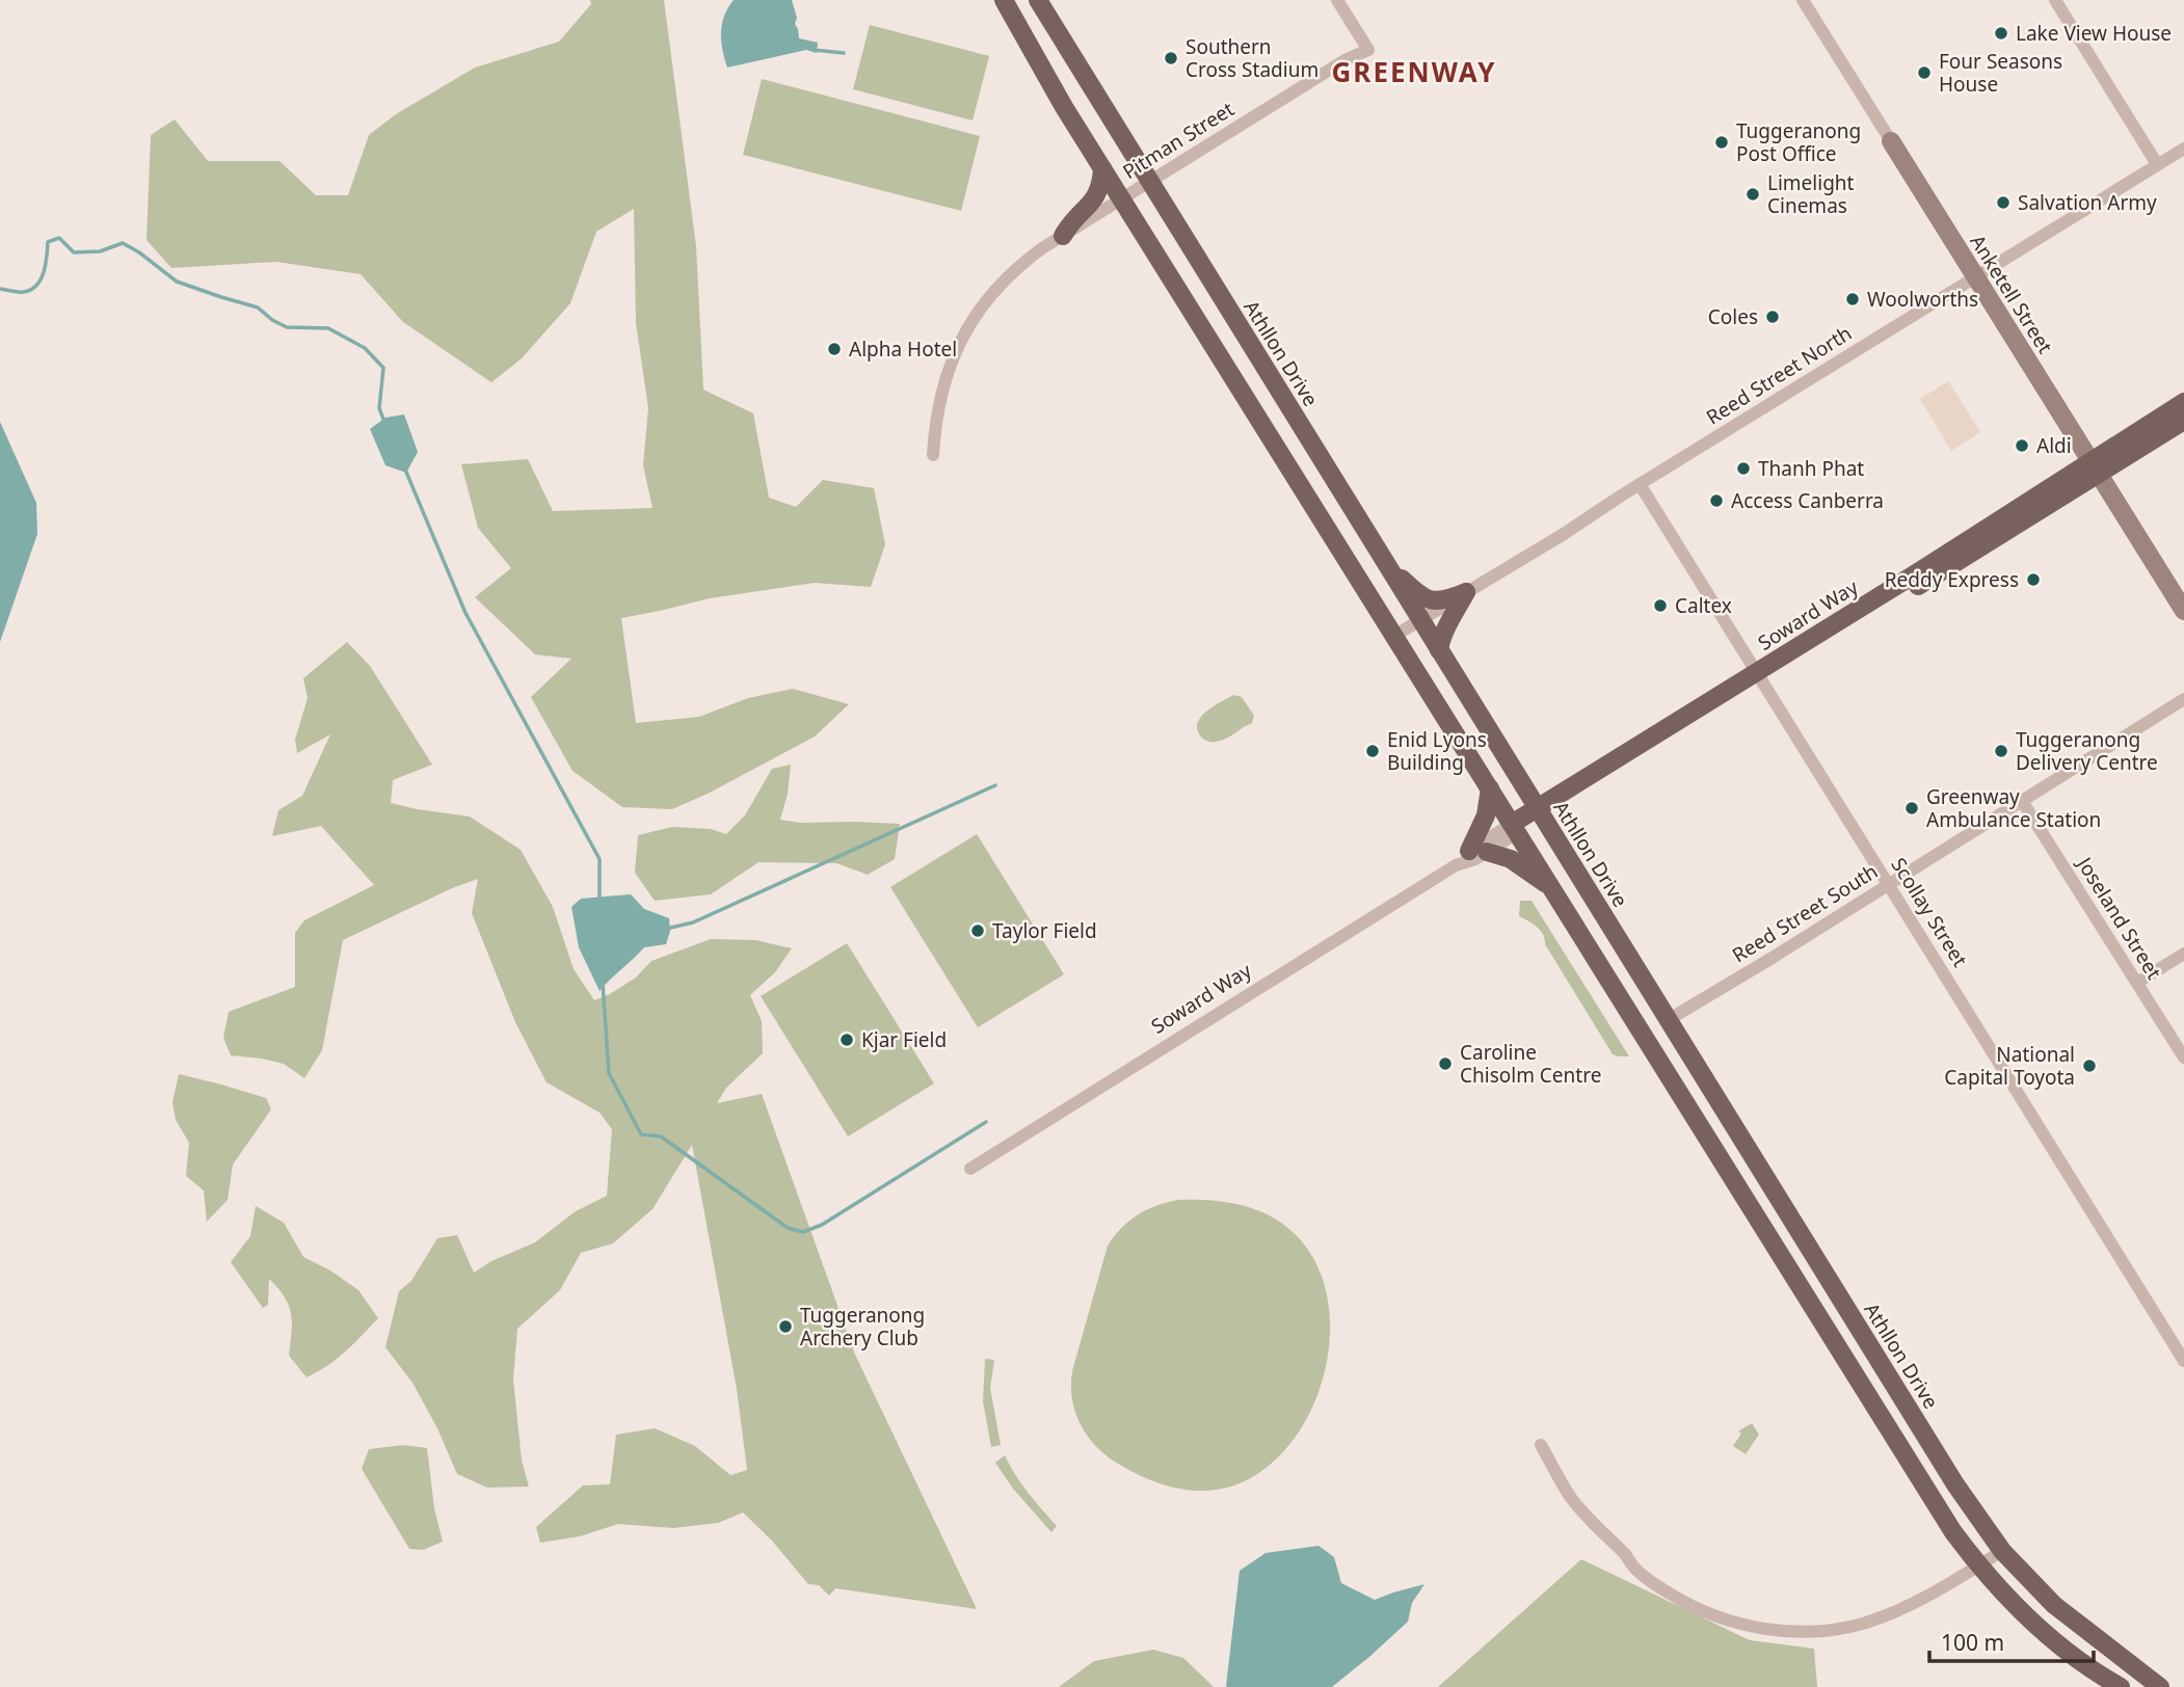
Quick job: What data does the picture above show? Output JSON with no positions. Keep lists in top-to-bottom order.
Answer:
{
  "streets": {
    "main road": ["Athllon Drive", "Soward Way"],
    "street": [
      "Pitman Street",
      "Anketell Street",
      "Reed Street North",
      "Scollay Street",
      "Reed Street South",
      "Joseland Street"
    ]
  },
  "crossings": [
    ["Pitman Street", "Athllon Drive"],
    ["Anketell Street", "Reed Street North"],
    ["Anketell Street", "Soward Way"],
    ["Athllon Drive", "Reed Street North"],
    ["Athllon Drive", "Soward Way"],
    ["Athllon Drive", "Reed Street South"],
    ["Reed Street North", "Scollay Street"],
    ["Soward Way", "Scollay Street"],
    ["Scollay Street", "Reed Street South"],
    ["Reed Street South", "Joseland Street"]
  ],
  "districts": ["GREENWAY"],
  "places": [
    "Lake View House",
    "Southern Cross Stadium",
    "Four Seasons House",
    "Tuggeranong Post Office",
    "Limelight Cinemas",
    "Salvation Army",
    "Woolworths",
    "Coles",
    "Alpha Hotel",
    "Aldi",
    "Thanh Phat",
    "Access Canberra",
    "Reddy Express",
    "Caltex",
    "Enid Lyons Building",
    "Tuggeranong Delivery Centre",
    "Greenway Ambulance Station",
    "Taylor Field",
    "Kjar Field",
    "Caroline Chisolm Centre",
    "National Capital Toyota",
    "Tuggeranong Archery Club"
  ],
  "scale_bar": "100 m"
}
